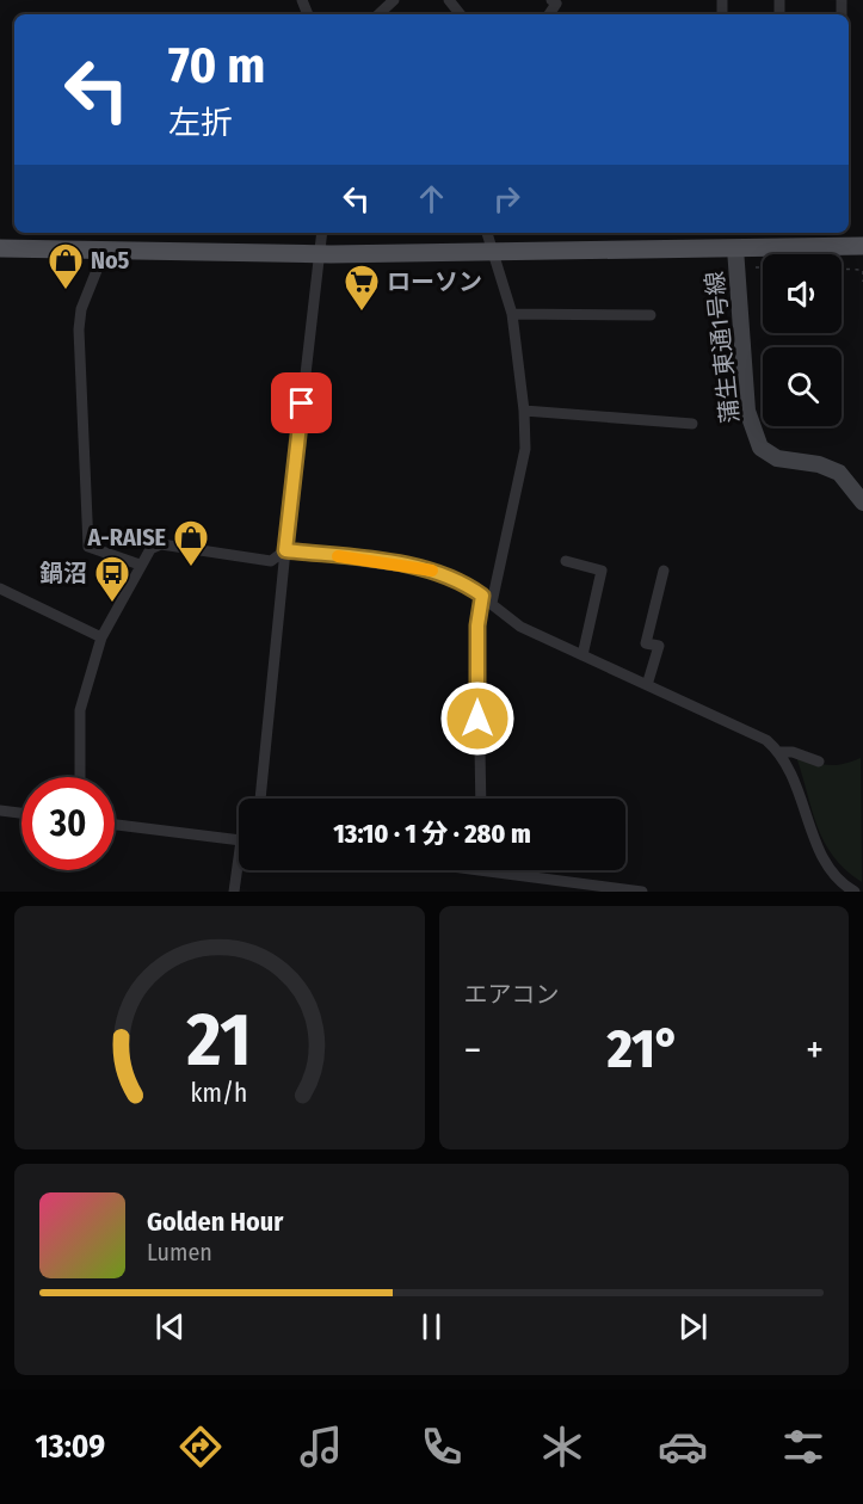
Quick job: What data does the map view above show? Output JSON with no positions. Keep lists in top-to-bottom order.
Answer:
{
  "streets": {
    "street": ["蒲生東通1号線"]
  },
  "places": {
    "shop": ["No5", "A-RAISE"],
    "supermarket": ["ローソン"],
    "bus stop": ["鍋沼"]
  },
  "page": {
    "turn": ["70 m", "左折"],
    "limit": "30",
    "trip": "13:10 · 1 分 · 280 m",
    "tile": "エアコン",
    "heat": ["−", "21°", "+"],
    "song": ["Golden Hour", "Lumen"],
    "tabs": "13:09",
    "gauge": ["21", "km/h"]
  }
}
